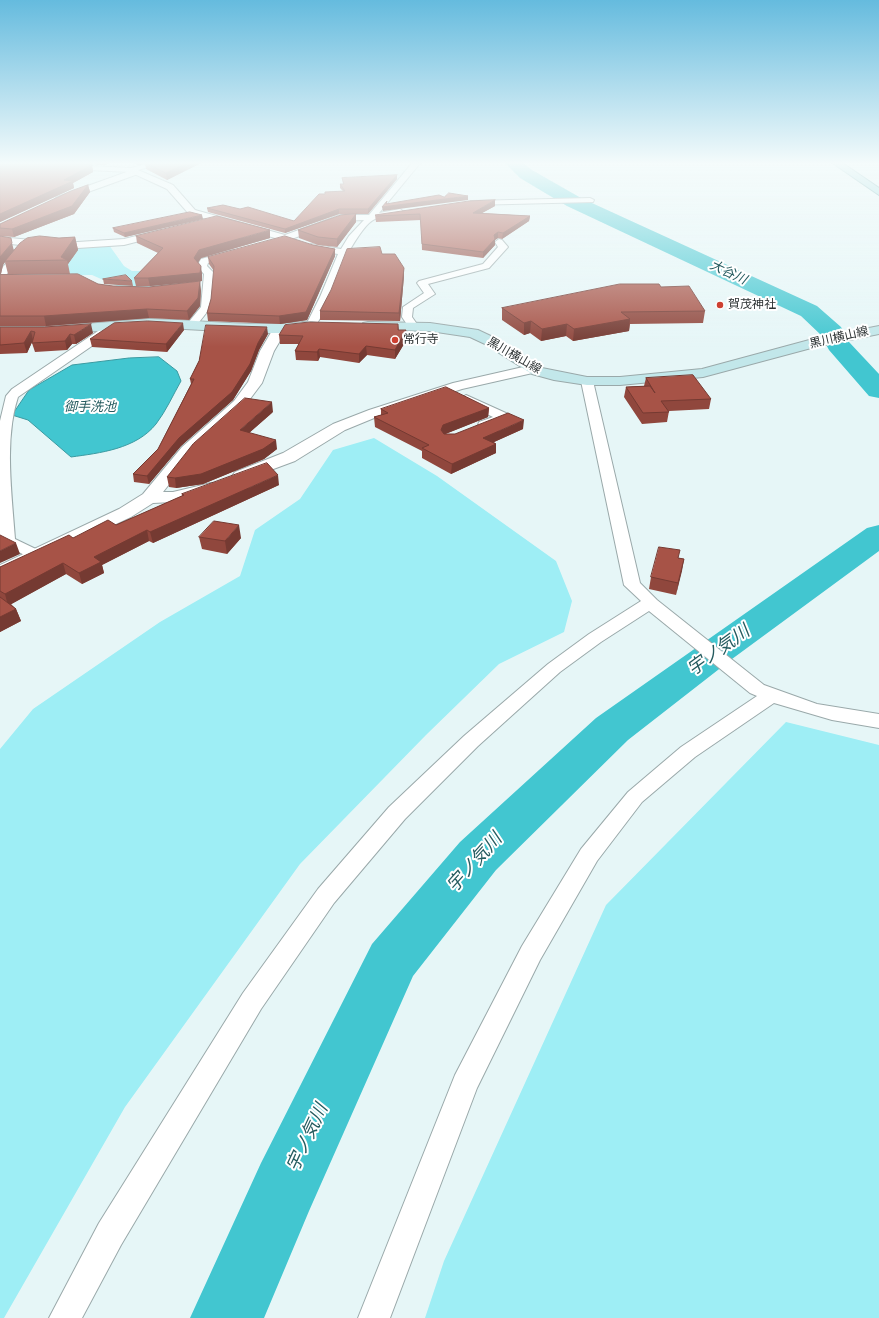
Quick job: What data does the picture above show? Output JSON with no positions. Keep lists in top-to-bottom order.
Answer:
{
  "streets": {
    "main road": ["黒川横山線"]
  },
  "water": ["大谷川", "御手洗池", "宇ノ気川"],
  "places": ["賀茂神社", "常行寺"]
}
